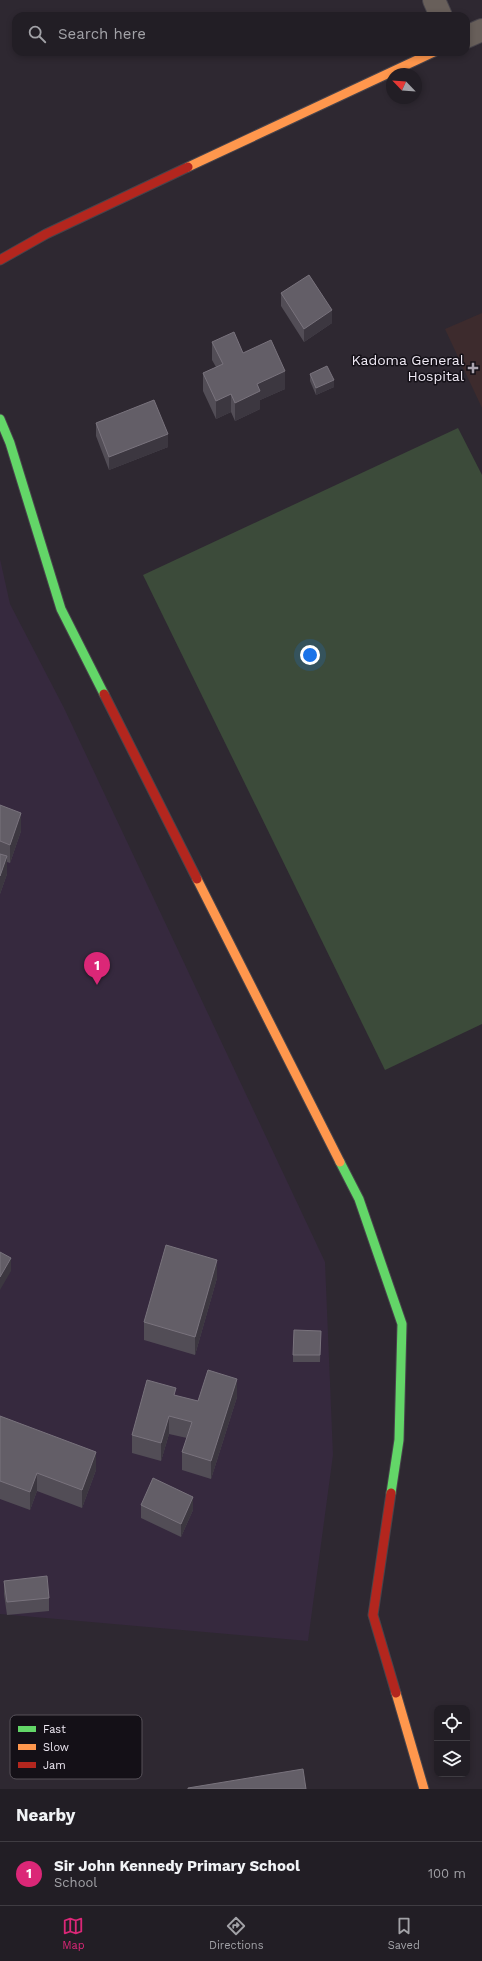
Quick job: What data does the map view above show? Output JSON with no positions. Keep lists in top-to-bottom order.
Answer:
{
  "places": {
    "health": ["Kadoma General Hospital"]
  },
  "legend": ["Fast", "Slow", "Jam"],
  "north": "top left",
  "page": {
    "search": "Search here",
    "pins": "1",
    "heading": "Nearby",
    "list": [
      {
        "mark": "1",
        "name": "Sir John Kennedy Primary School",
        "note": "School",
        "value": "100 m"
      }
    ],
    "nav": ["Map", "Directions", "Saved"]
  }
}
